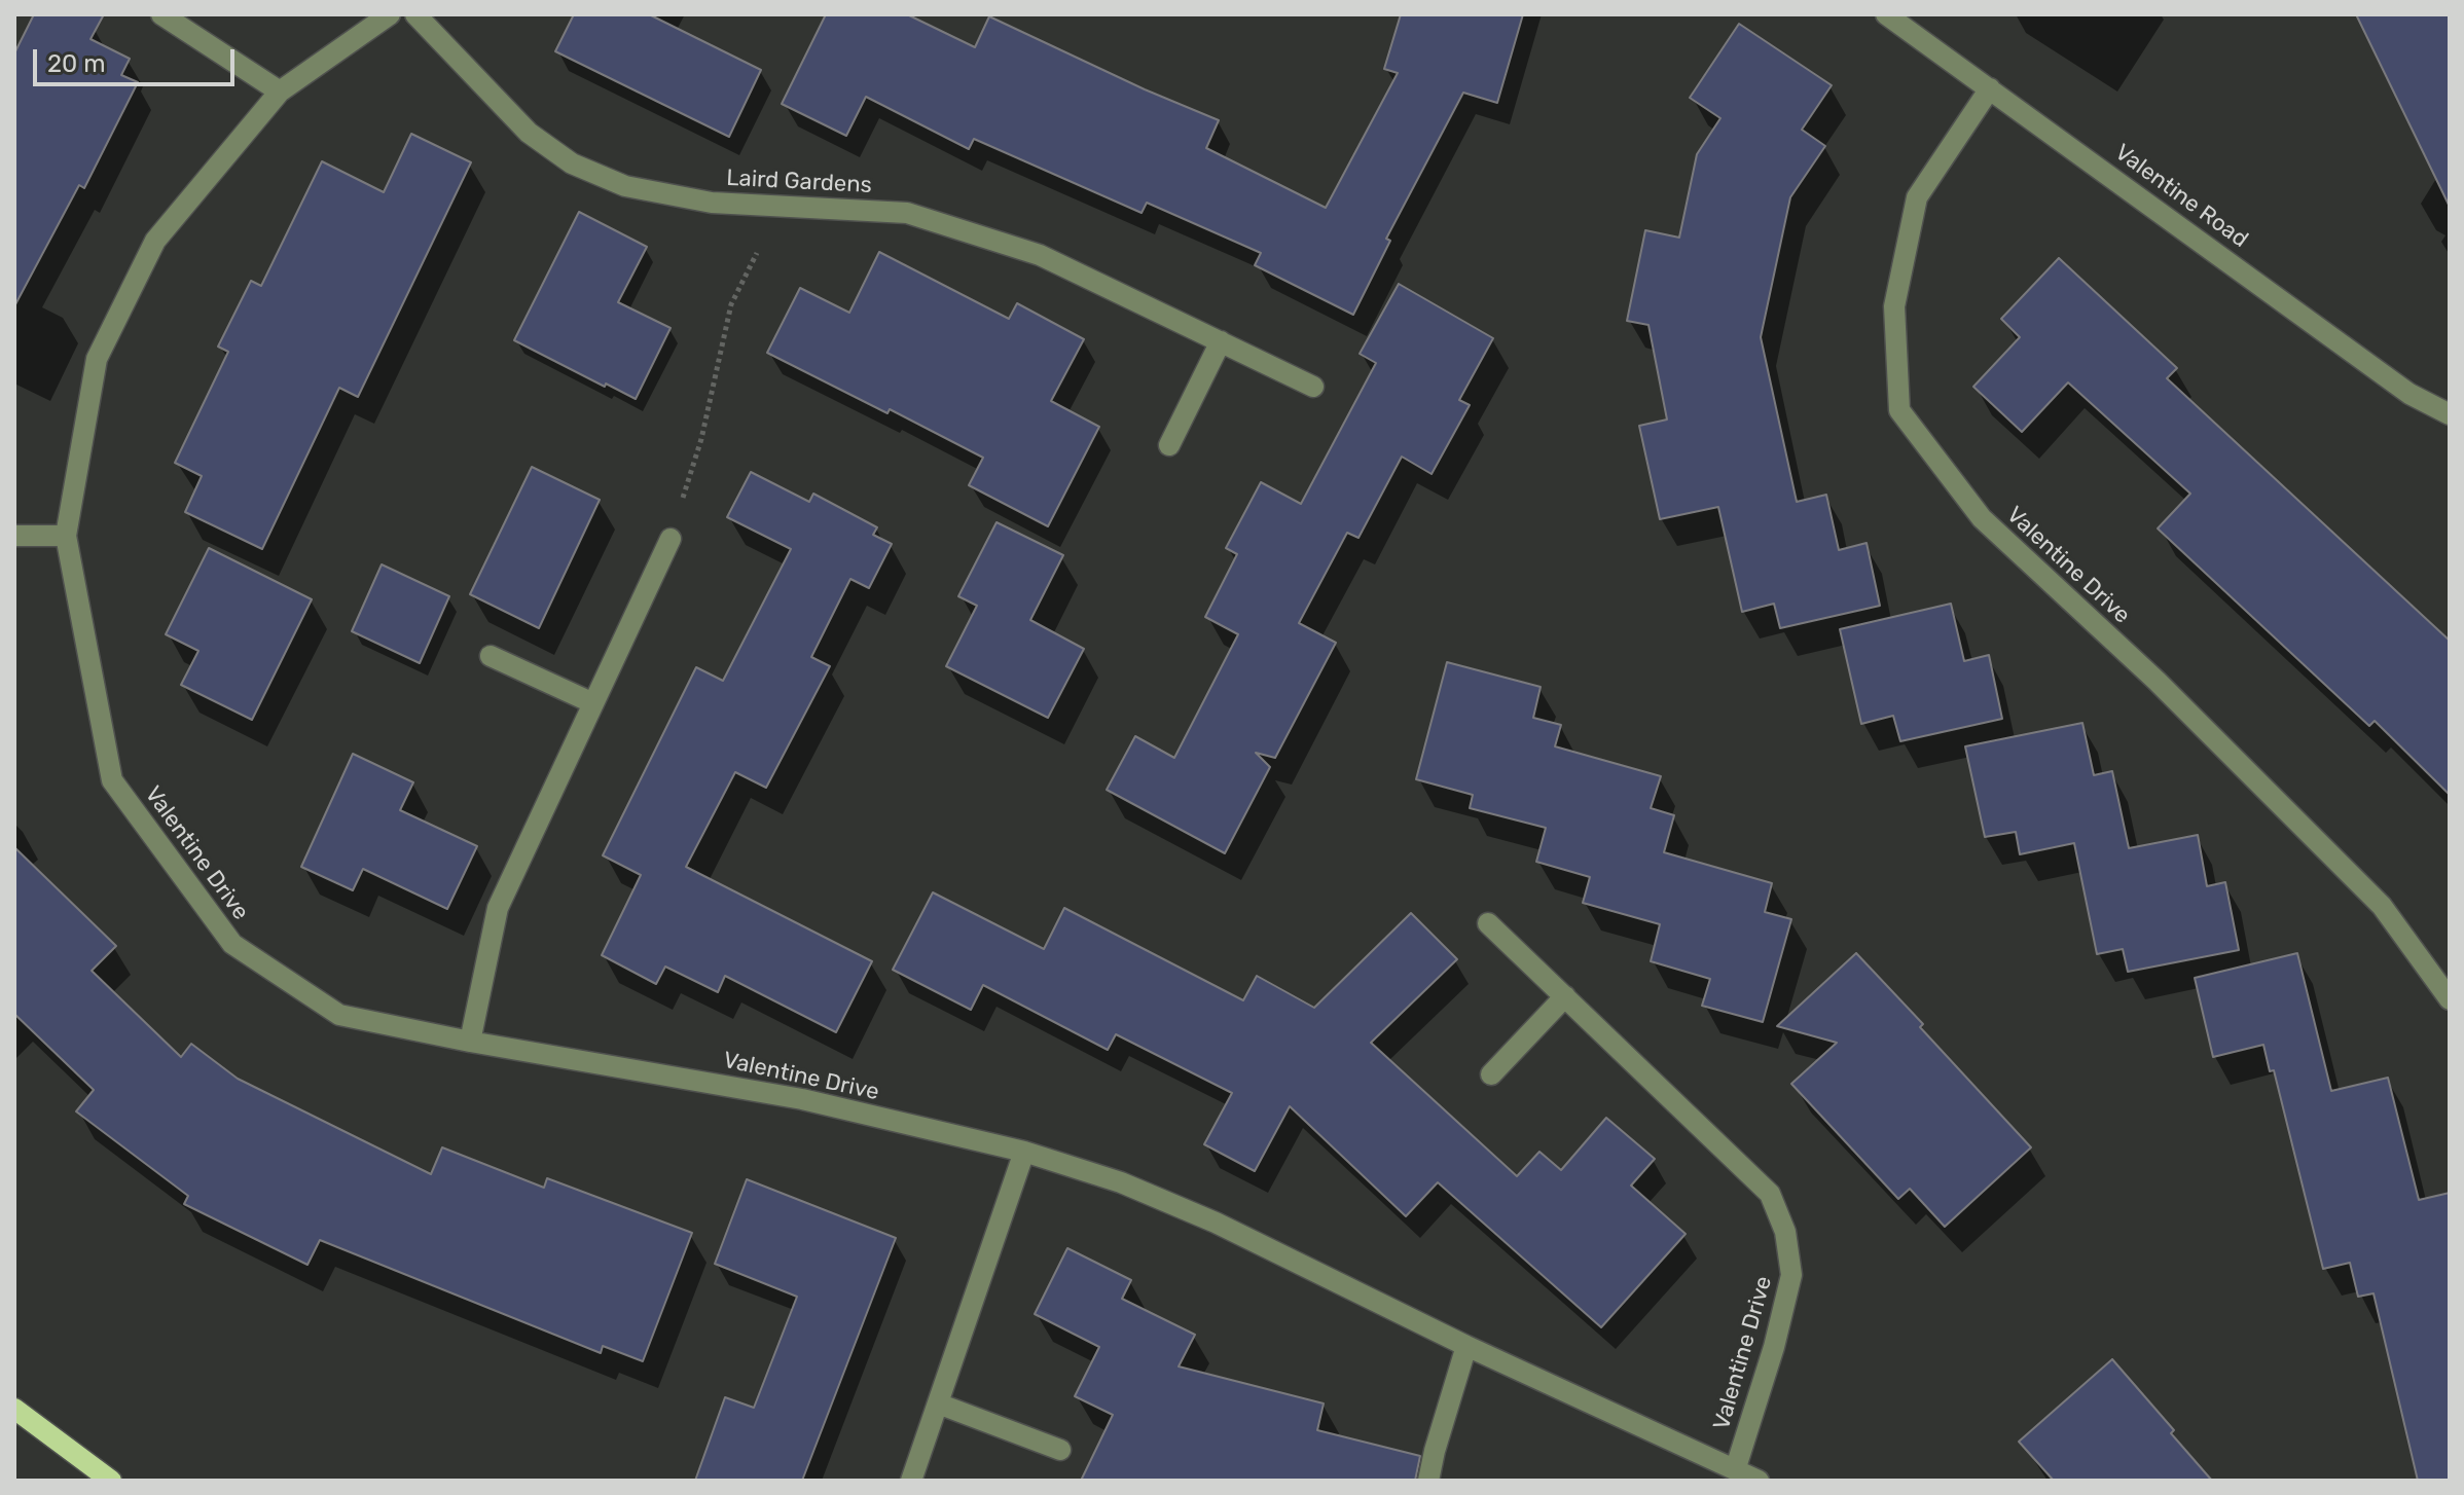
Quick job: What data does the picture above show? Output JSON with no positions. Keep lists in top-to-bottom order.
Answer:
{
  "streets": {
    "street": ["Laird Gardens", "Valentine Road", "Valentine Drive"]
  },
  "crossings": [
    ["Valentine Road", "Valentine Drive"]
  ],
  "scale_bar": "20 m"
}
